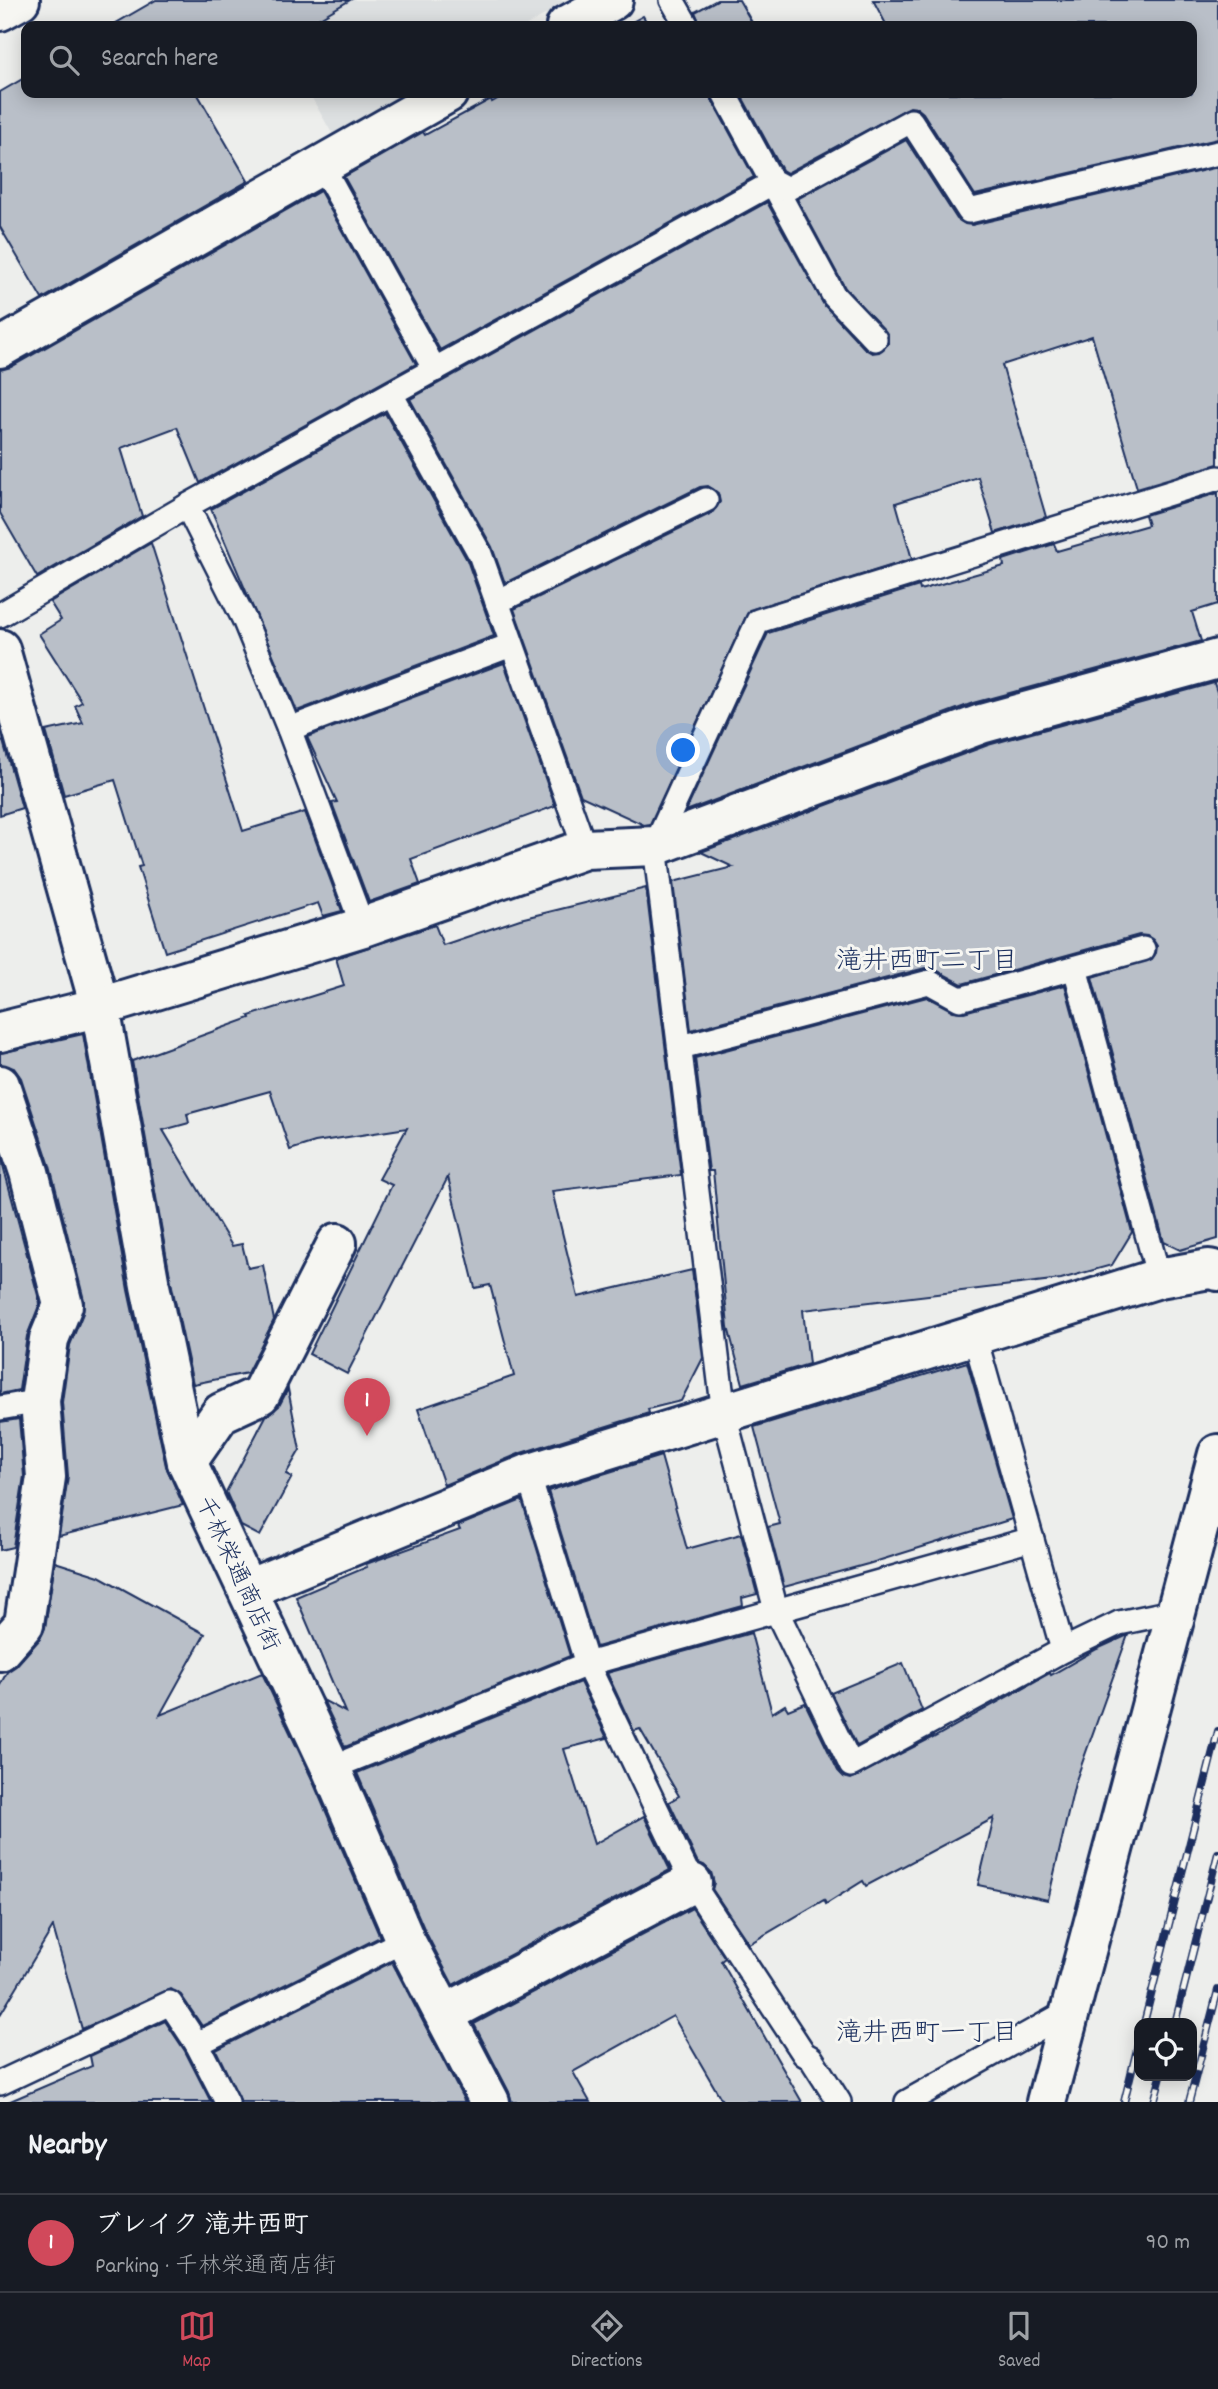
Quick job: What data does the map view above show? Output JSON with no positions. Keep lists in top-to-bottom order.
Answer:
{
  "streets": {
    "street": ["千林栄通商店街"]
  },
  "districts": ["滝井西町二丁目", "滝井西町一丁目"],
  "page": {
    "search": "Search here",
    "pins": "1",
    "heading": "Nearby",
    "list": [
      {
        "mark": "1",
        "name": "ブレイク 滝井西町",
        "note": "Parking · 千林栄通商店街",
        "value": "90 m"
      }
    ],
    "nav": ["Map", "Directions", "Saved"]
  }
}
